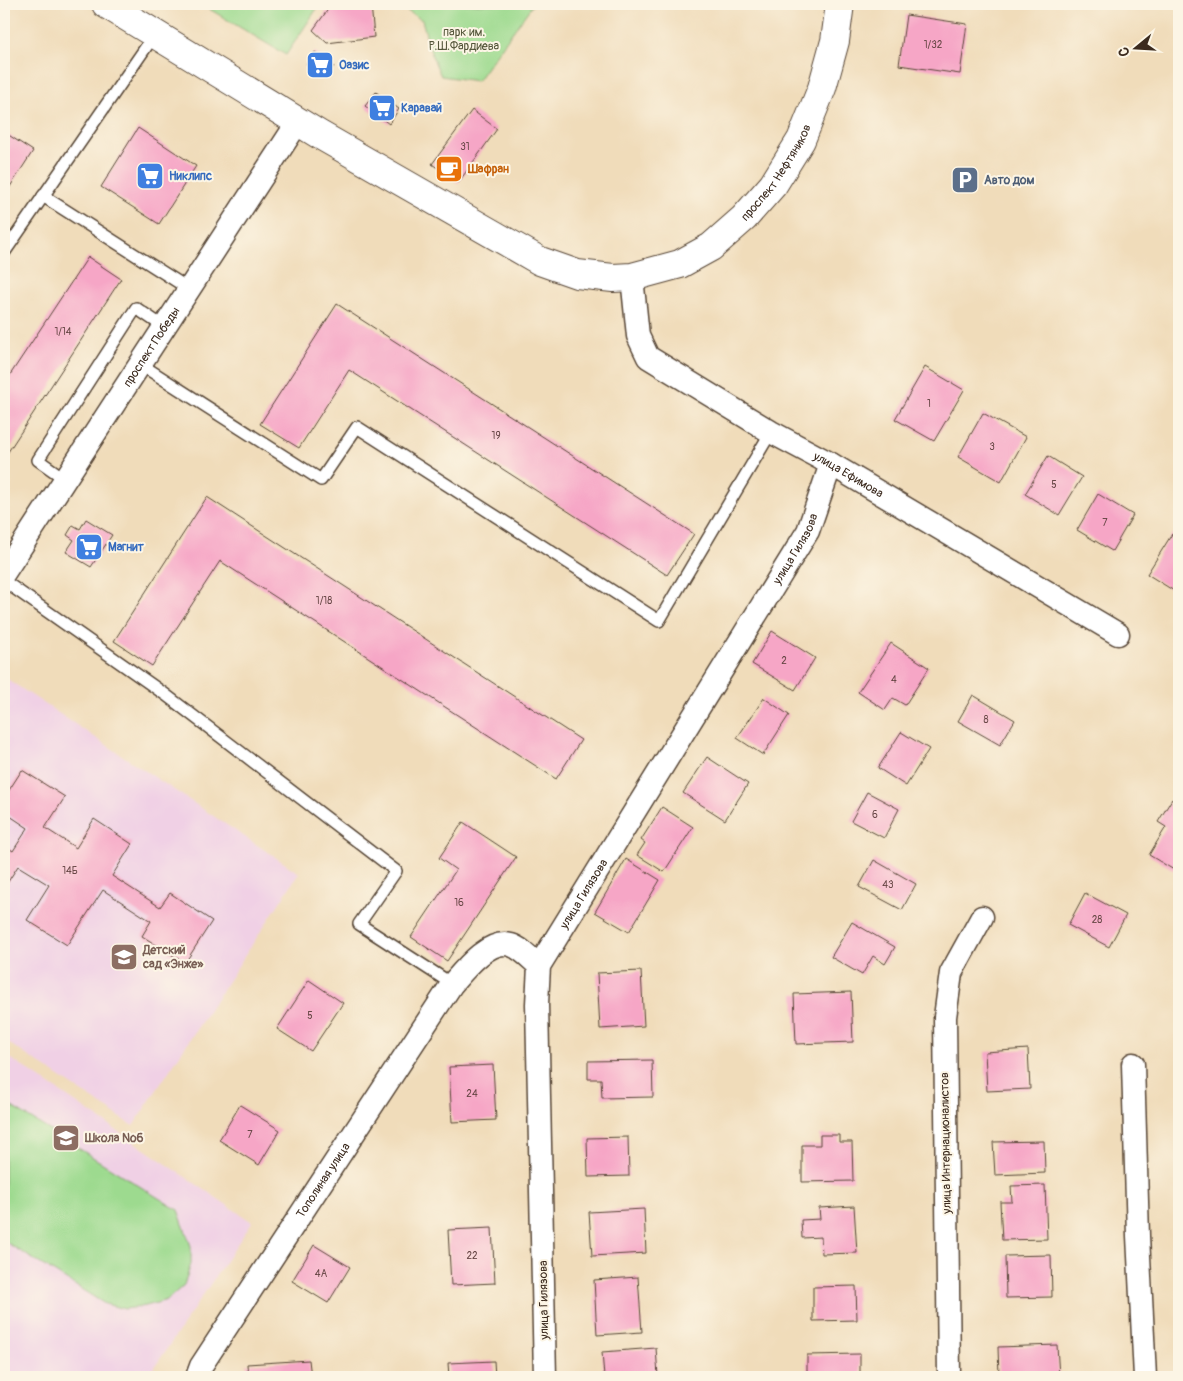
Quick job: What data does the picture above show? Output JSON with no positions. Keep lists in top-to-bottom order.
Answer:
{
  "streets": {
    "street": [
      "проспект Нефтяников",
      "проспект Победы",
      "улица Ефимова",
      "улица Гилязова",
      "улица Интернационалистов",
      "Тополиная улица"
    ]
  },
  "crossings": [
    ["проспект Нефтяников", "проспект Победы"],
    ["проспект Нефтяников", "улица Ефимова"],
    ["улица Ефимова", "улица Гилязова"],
    ["улица Гилязова", "Тополиная улица"]
  ],
  "parks": ["парк им. Р.Ш.Фардиева"],
  "places": {
    "supermarket": [
      "Оазис",
      "Каравай",
      "Никлипс",
      "Магнит"
    ],
    "cafe": ["Шафран"],
    "parking": ["Авто дом"],
    "school or university": ["Детский сад «Энже»", "Школа №6"]
  },
  "house_numbers": [
    "1/32",
    "31",
    "1/14",
    "1",
    "19",
    "3",
    "5",
    "7",
    "1/18",
    "2",
    "4",
    "8",
    "6",
    "14Б",
    "43",
    "16",
    "28",
    "5",
    "24",
    "7",
    "22",
    "4А"
  ],
  "north": "left"
}
